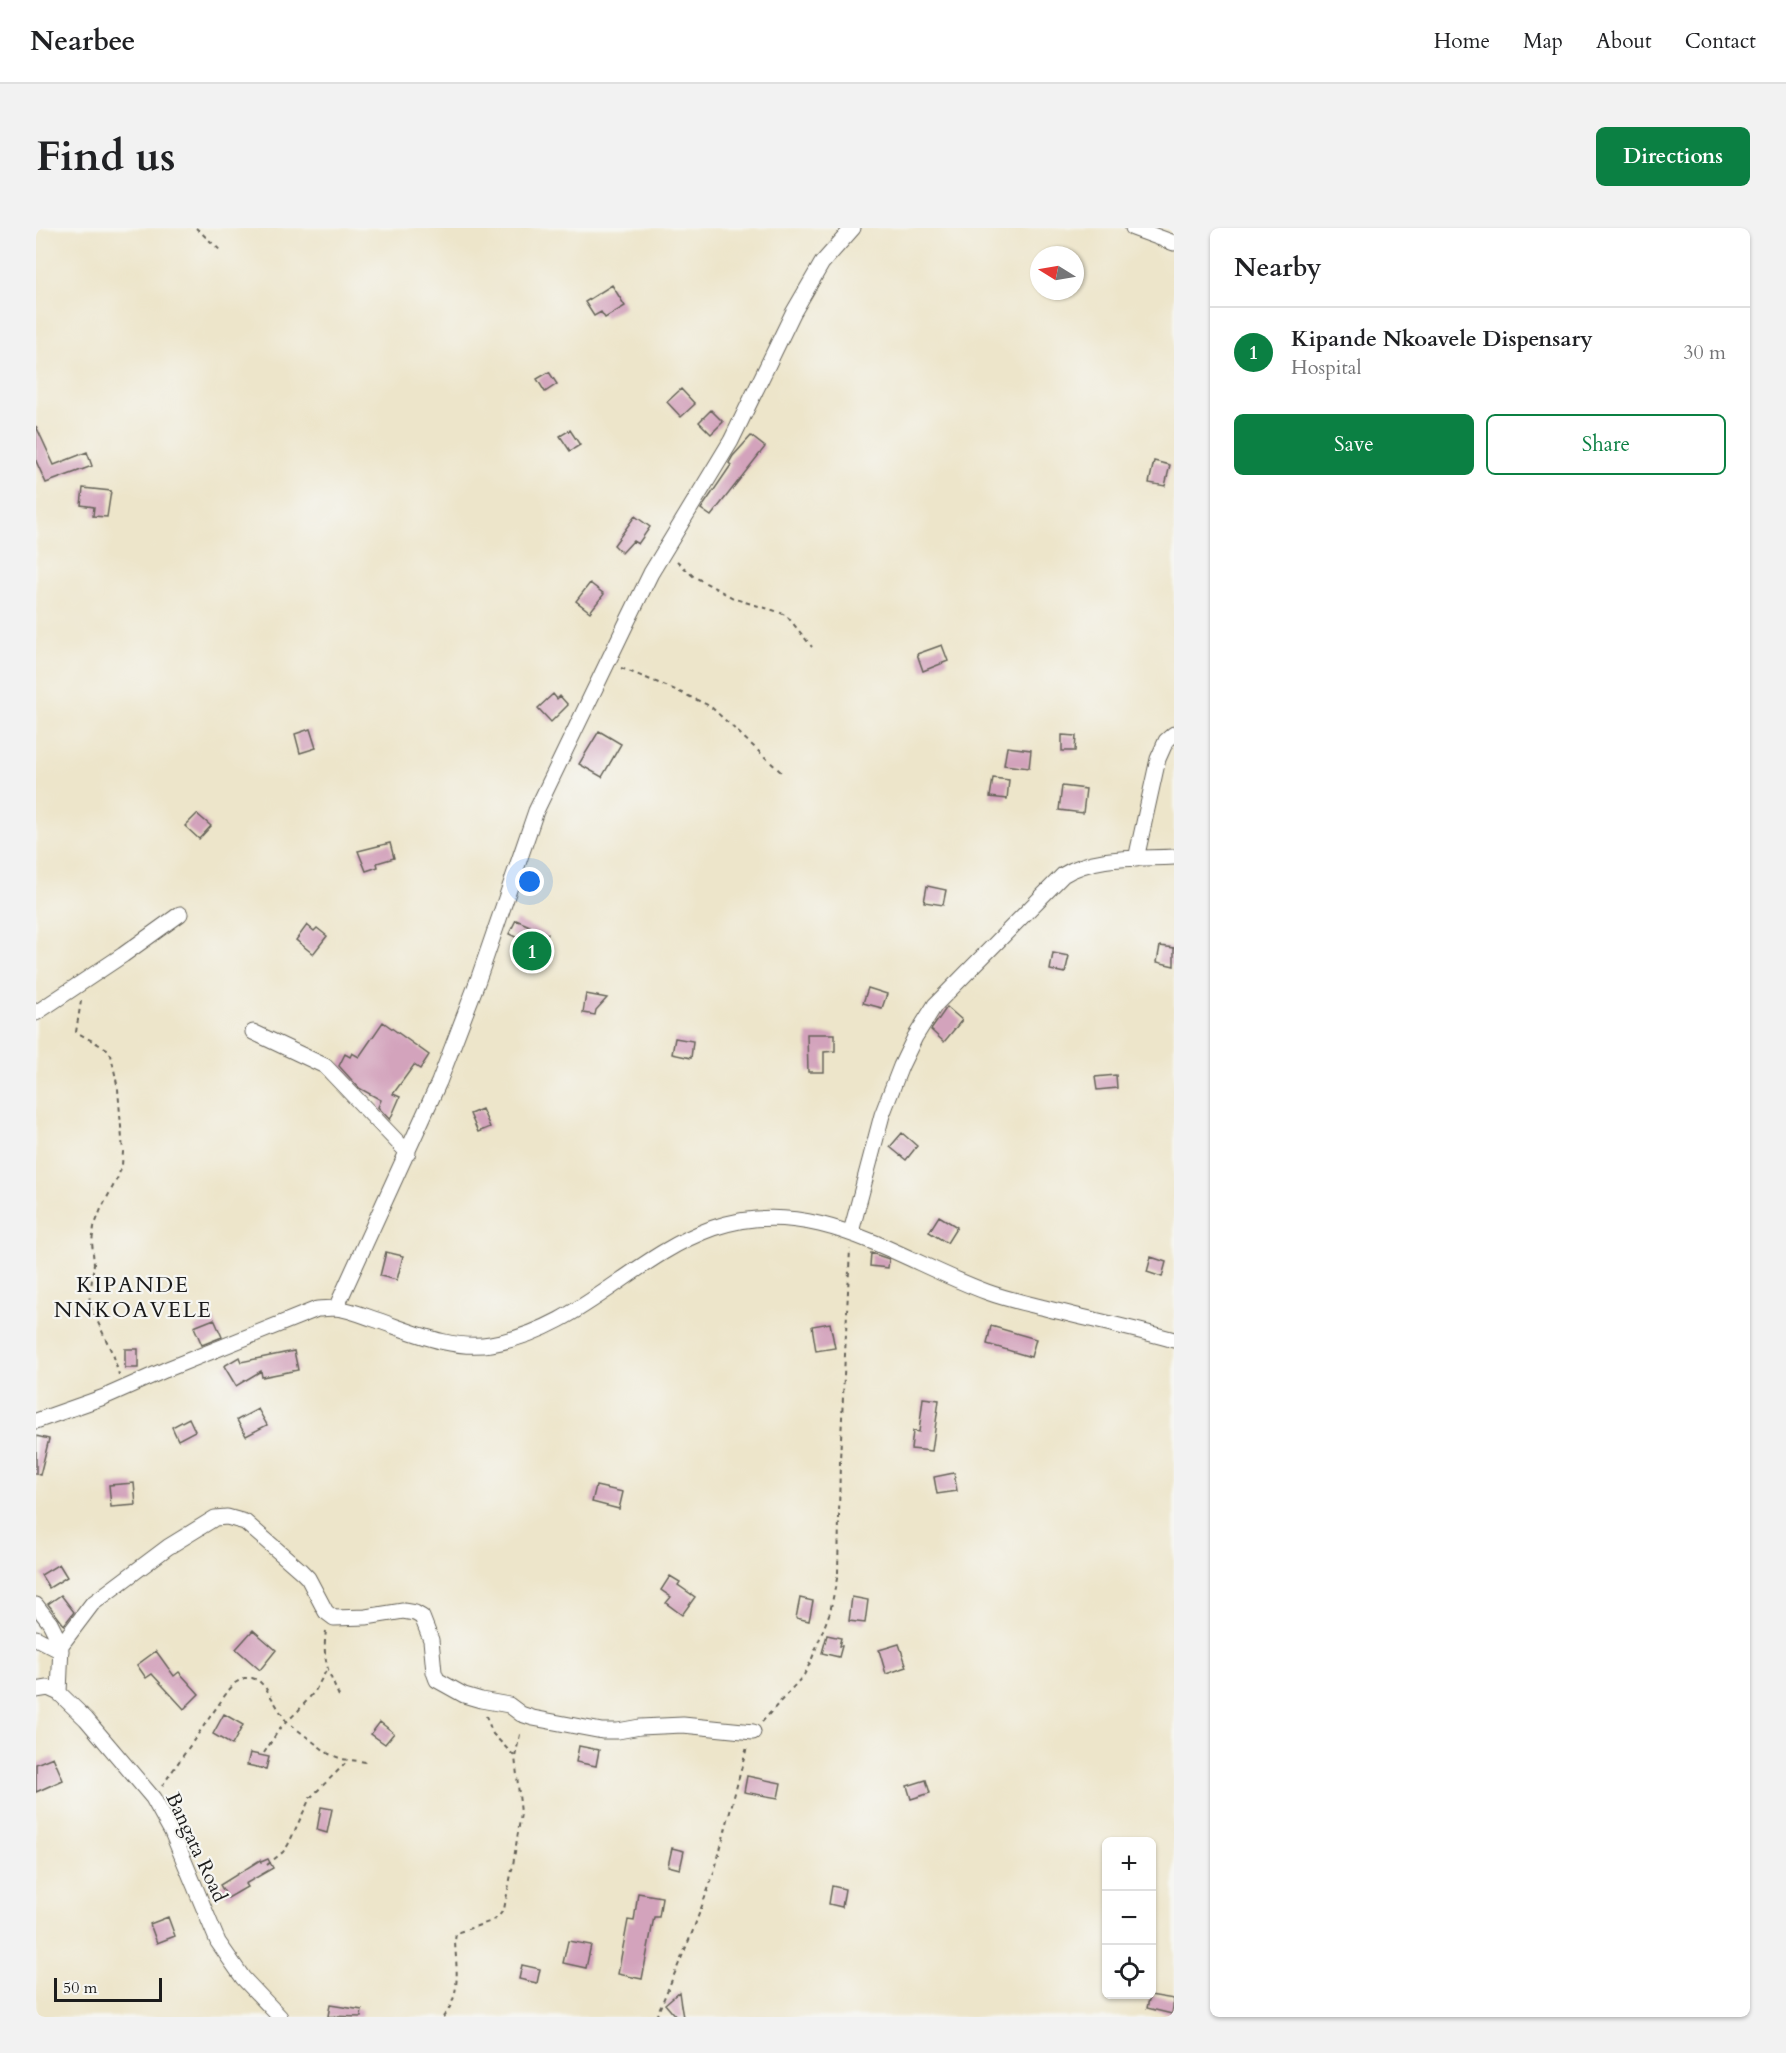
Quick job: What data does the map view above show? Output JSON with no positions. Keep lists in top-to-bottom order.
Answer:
{
  "streets": {
    "street": ["Bangata Road"]
  },
  "districts": ["KIPANDE NNKOAVELE"],
  "scale_bar": "50 m",
  "north": "left",
  "page": {
    "header": "Nearbee",
    "nav": [
      "Home",
      "Map",
      "About",
      "Contact"
    ],
    "buttons": [
      "Directions",
      ["Save", "Share"]
    ],
    "title": "Find us",
    "heading": "Nearby",
    "list": [
      {
        "mark": "1",
        "name": "Kipande Nkoavele Dispensary",
        "note": "Hospital",
        "value": "30 m"
      }
    ],
    "pins": "1",
    "map_buttons": ["+", "−"],
    "scale": "50 m"
  }
}
